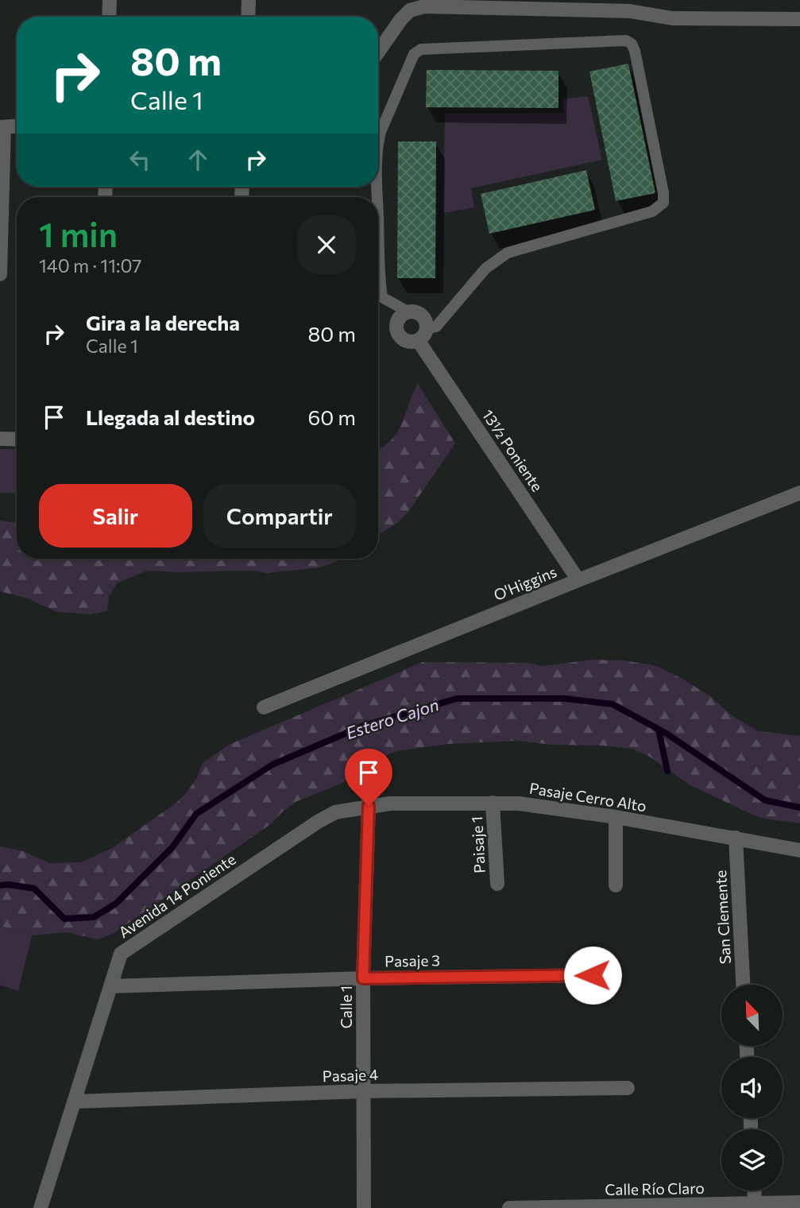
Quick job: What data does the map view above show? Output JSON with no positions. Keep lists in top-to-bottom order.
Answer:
{
  "streets": {
    "street": [
      "13½ Poniente",
      "O'Higgins",
      "Pasaje Cerro Alto",
      "Paisaje 1",
      "Avenida 14 Poniente",
      "San Clemente",
      "Pasaje 3",
      "Calle 1",
      "Pasaje 4",
      "Calle Río Claro"
    ]
  },
  "crossings": [
    ["13½ Poniente", "O'Higgins"],
    ["Pasaje Cerro Alto", "Paisaje 1"],
    ["Pasaje Cerro Alto", "Avenida 14 Poniente"],
    ["Pasaje Cerro Alto", "San Clemente"],
    ["Pasaje Cerro Alto", "Calle 1"],
    ["Avenida 14 Poniente", "Pasaje 3"],
    ["Avenida 14 Poniente", "Calle 1"],
    ["Avenida 14 Poniente", "Pasaje 4"],
    ["Pasaje 3", "Calle 1"],
    ["Calle 1", "Pasaje 4"]
  ],
  "water": ["Estero Cajon"],
  "north": "top left",
  "page": {
    "turn": ["80 m", "Calle 1"],
    "heading": ["1 min", "140 m · 11:07"],
    "list": [
      {
        "name": "Gira a la derecha",
        "note": "Calle 1",
        "value": "80 m"
      },
      {
        "name": "Llegada al destino",
        "value": "60 m"
      }
    ],
    "buttons": ["Salir", "Compartir"]
  }
}
